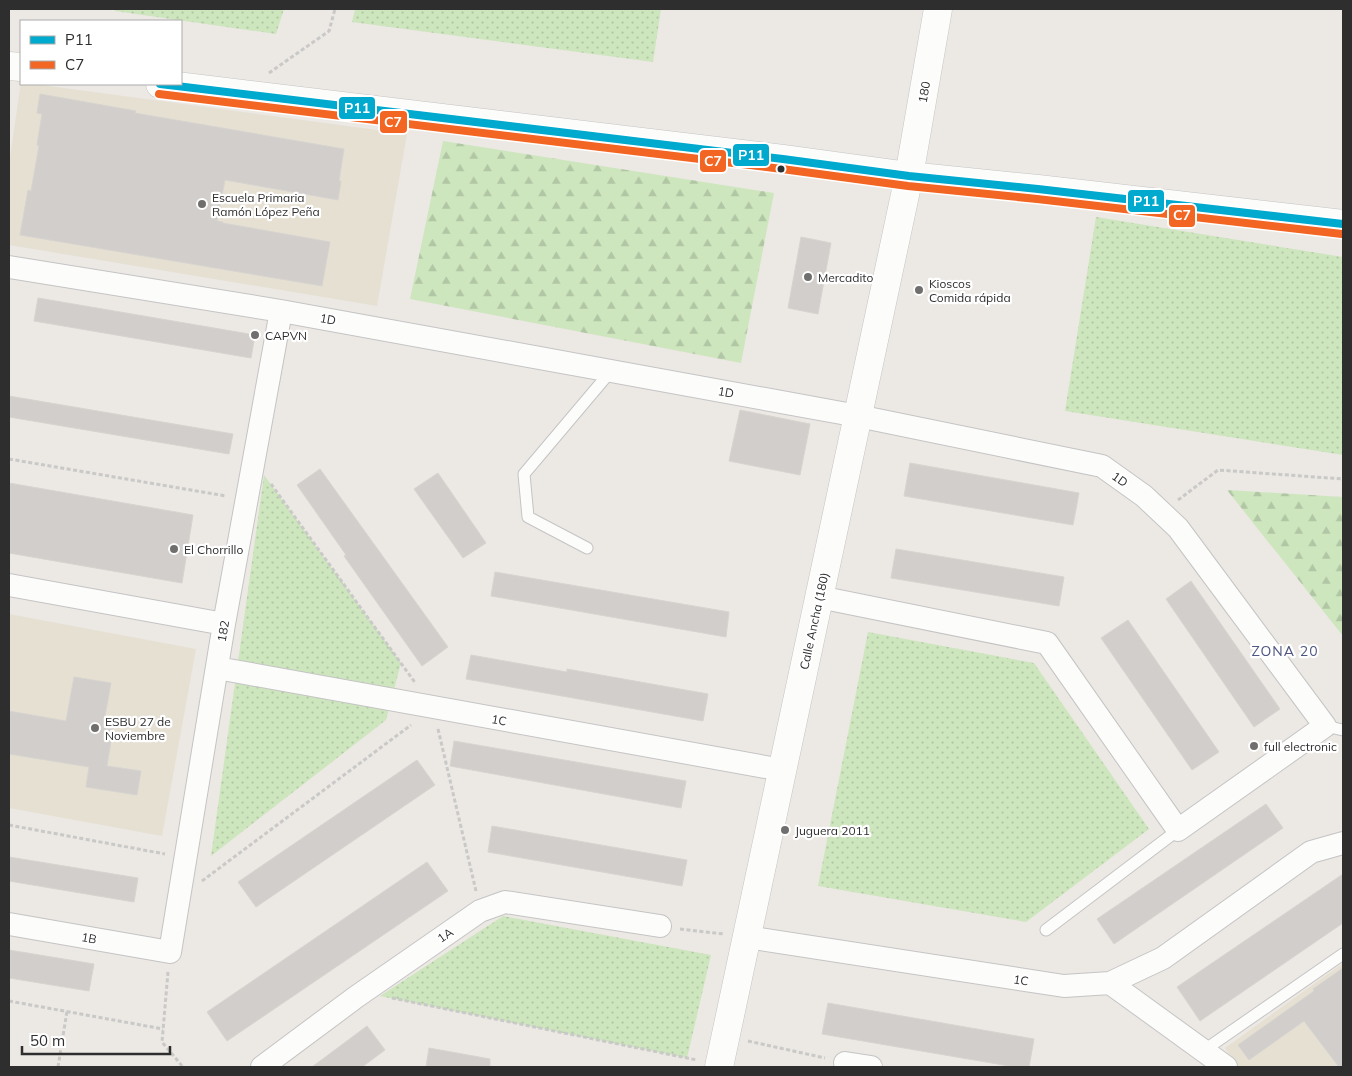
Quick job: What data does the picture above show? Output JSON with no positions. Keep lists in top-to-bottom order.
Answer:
{
  "streets": {
    "main road": ["180", "Calle Ancha (180)"],
    "street": [
      "1D",
      "182",
      "1C",
      "1A",
      "1B"
    ]
  },
  "crossings": [
    ["180", "Calle Ancha (180)"],
    ["1D", "Calle Ancha (180)"],
    ["1D", "182"],
    ["Calle Ancha (180)", "1C"],
    ["182", "1C"],
    ["182", "1B"]
  ],
  "districts": ["ZONA 20"],
  "places": [
    "Escuela Primaria Ramón López Peña",
    "Mercadito",
    "Kioscos Comida rápida",
    "CAPVN",
    "El Chorrillo",
    "ESBU 27 de Noviembre",
    "full electronic",
    "Juguera 2011"
  ],
  "lines": ["transit line P11", "transit line C7"],
  "legend": ["P11", "C7"],
  "scale_bar": "50 m"
}
